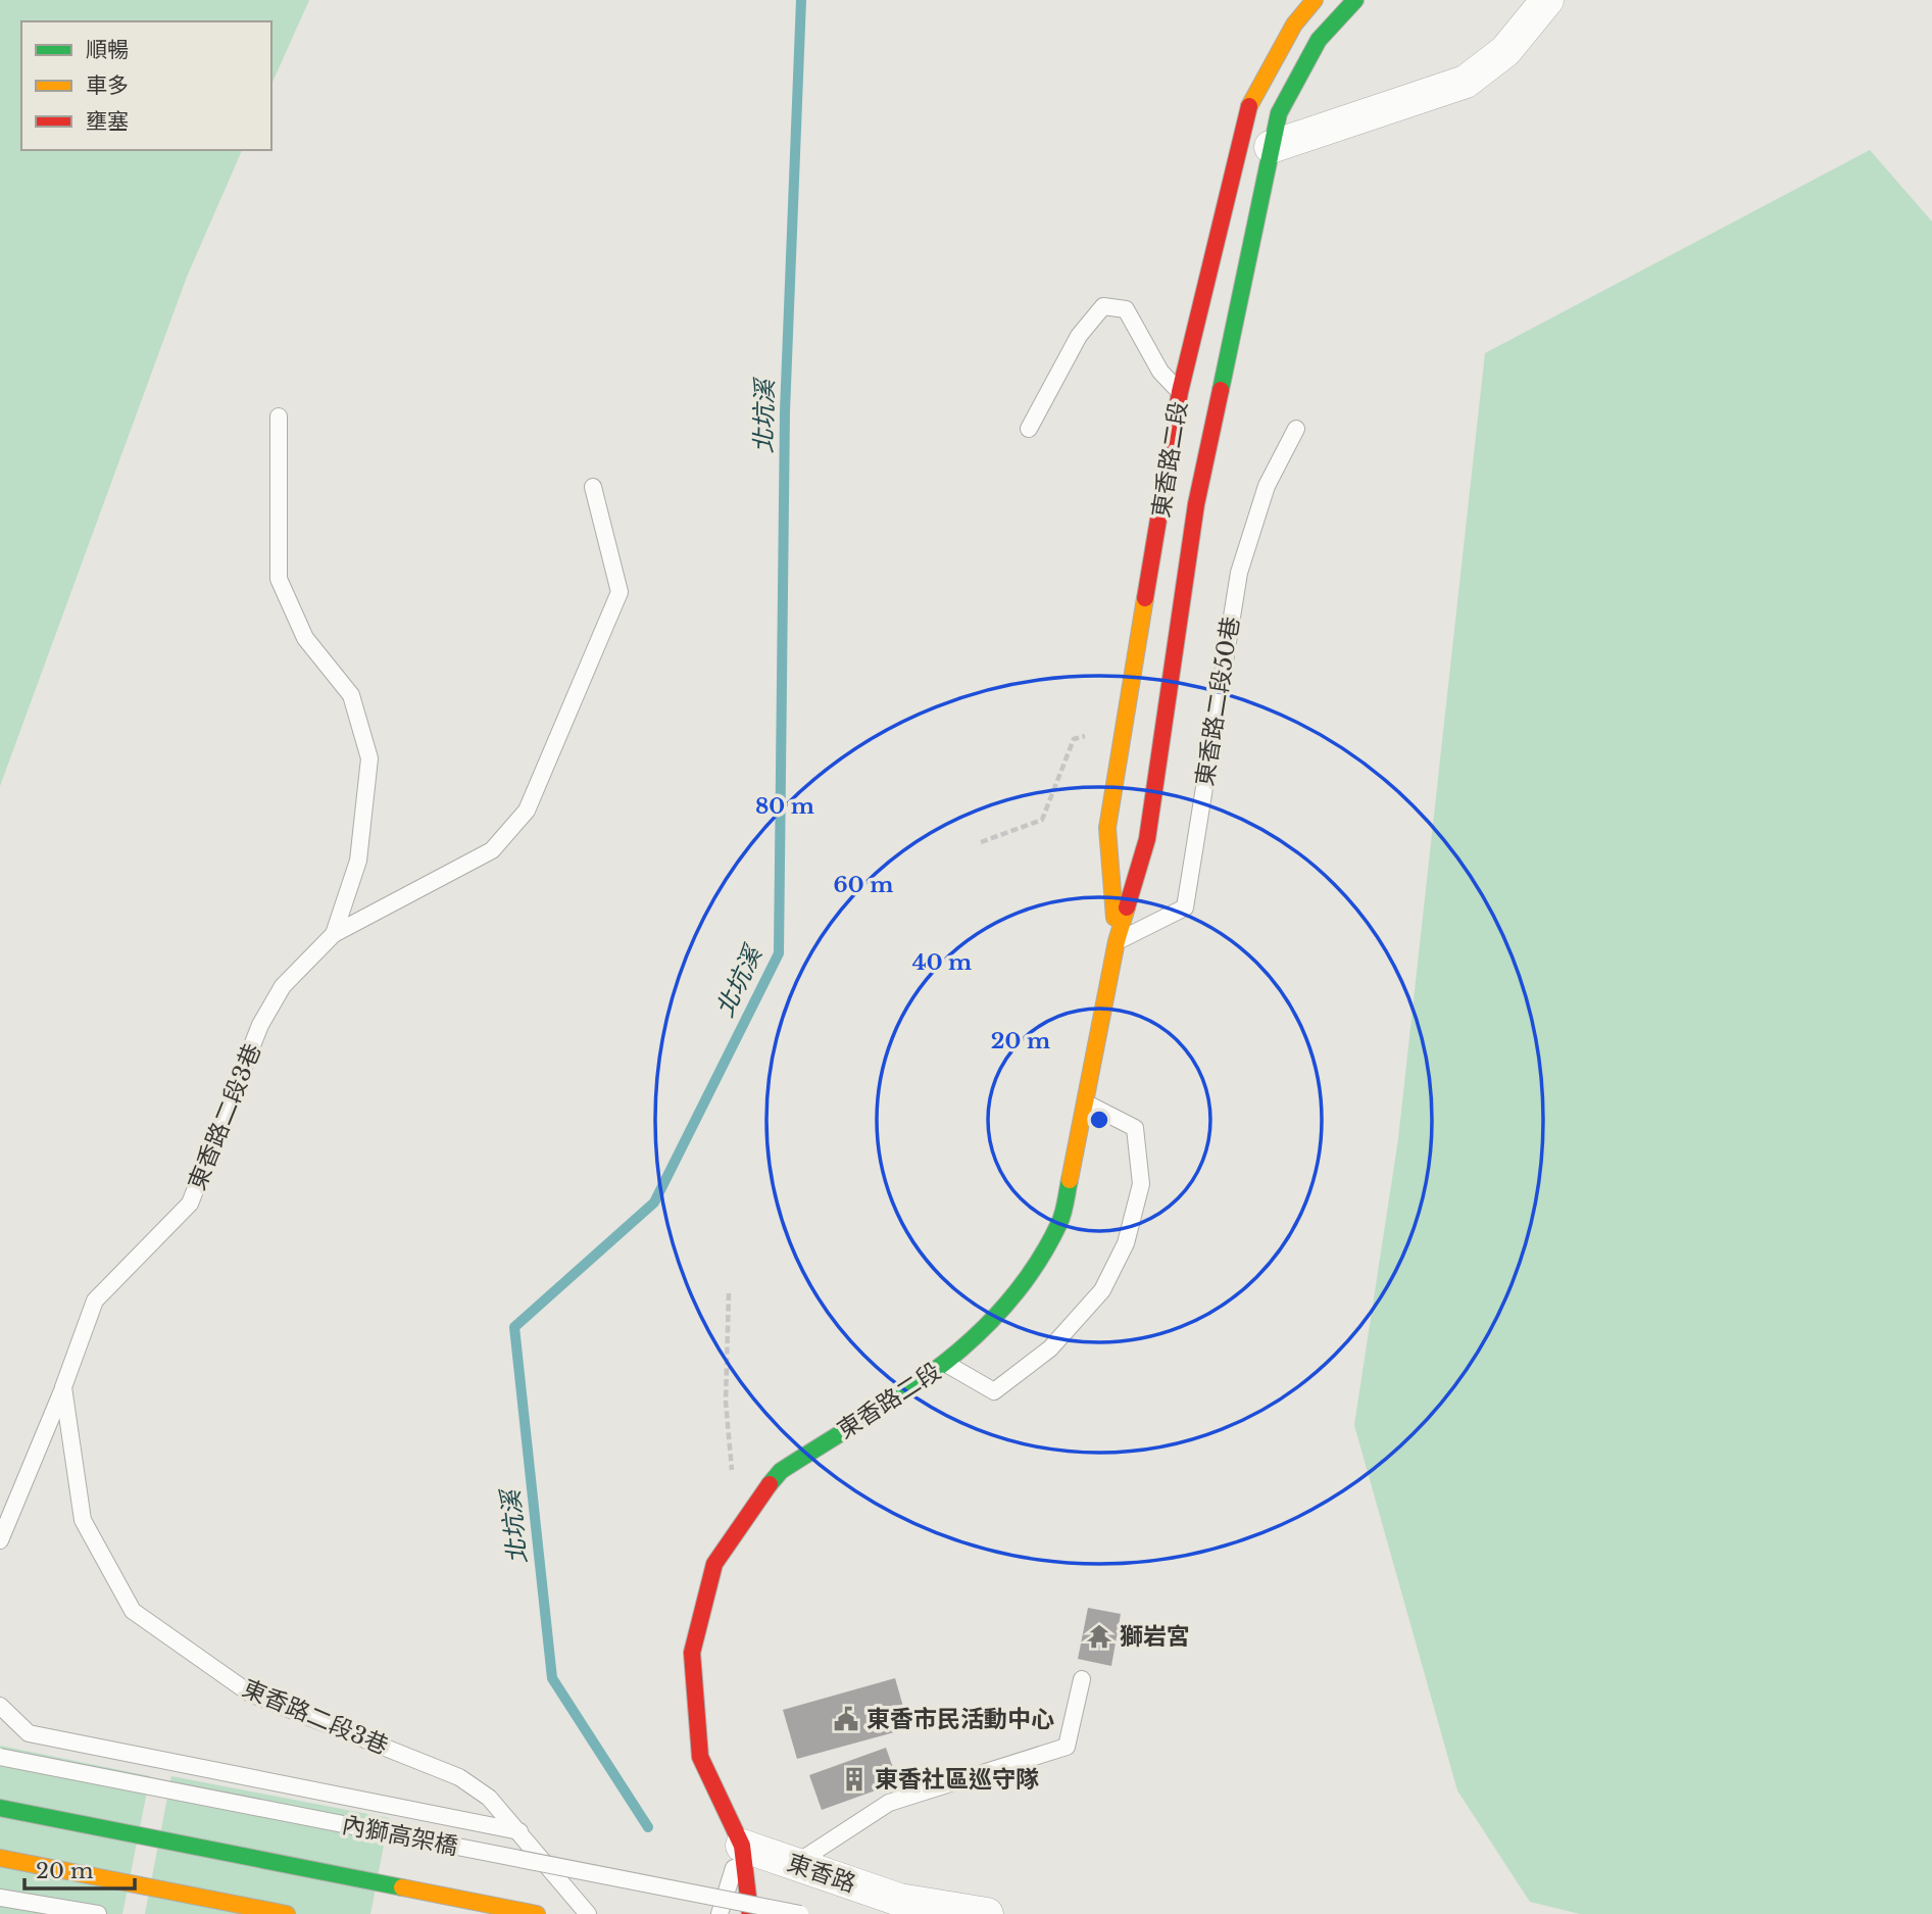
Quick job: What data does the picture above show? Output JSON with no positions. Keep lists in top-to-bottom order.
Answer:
{
  "streets": {
    "street": ["東香路二段", "東香路"],
    "lane": ["東香路二段50巷", "東香路二段3巷", "內獅高架橋"]
  },
  "crossings": [
    ["東香路二段", "東香路二段50巷"],
    ["東香路二段", "東香路"]
  ],
  "water": ["北坑溪"],
  "places": {
    "temple": ["獅岩宮"],
    "public building": ["東香市民活動中心"],
    "building": ["東香社區巡守隊"]
  },
  "legend": ["順暢", "車多", "壅塞"],
  "scale_bar": "20 m",
  "rings": [
    "80 m",
    "60 m",
    "40 m",
    "20 m"
  ]
}
